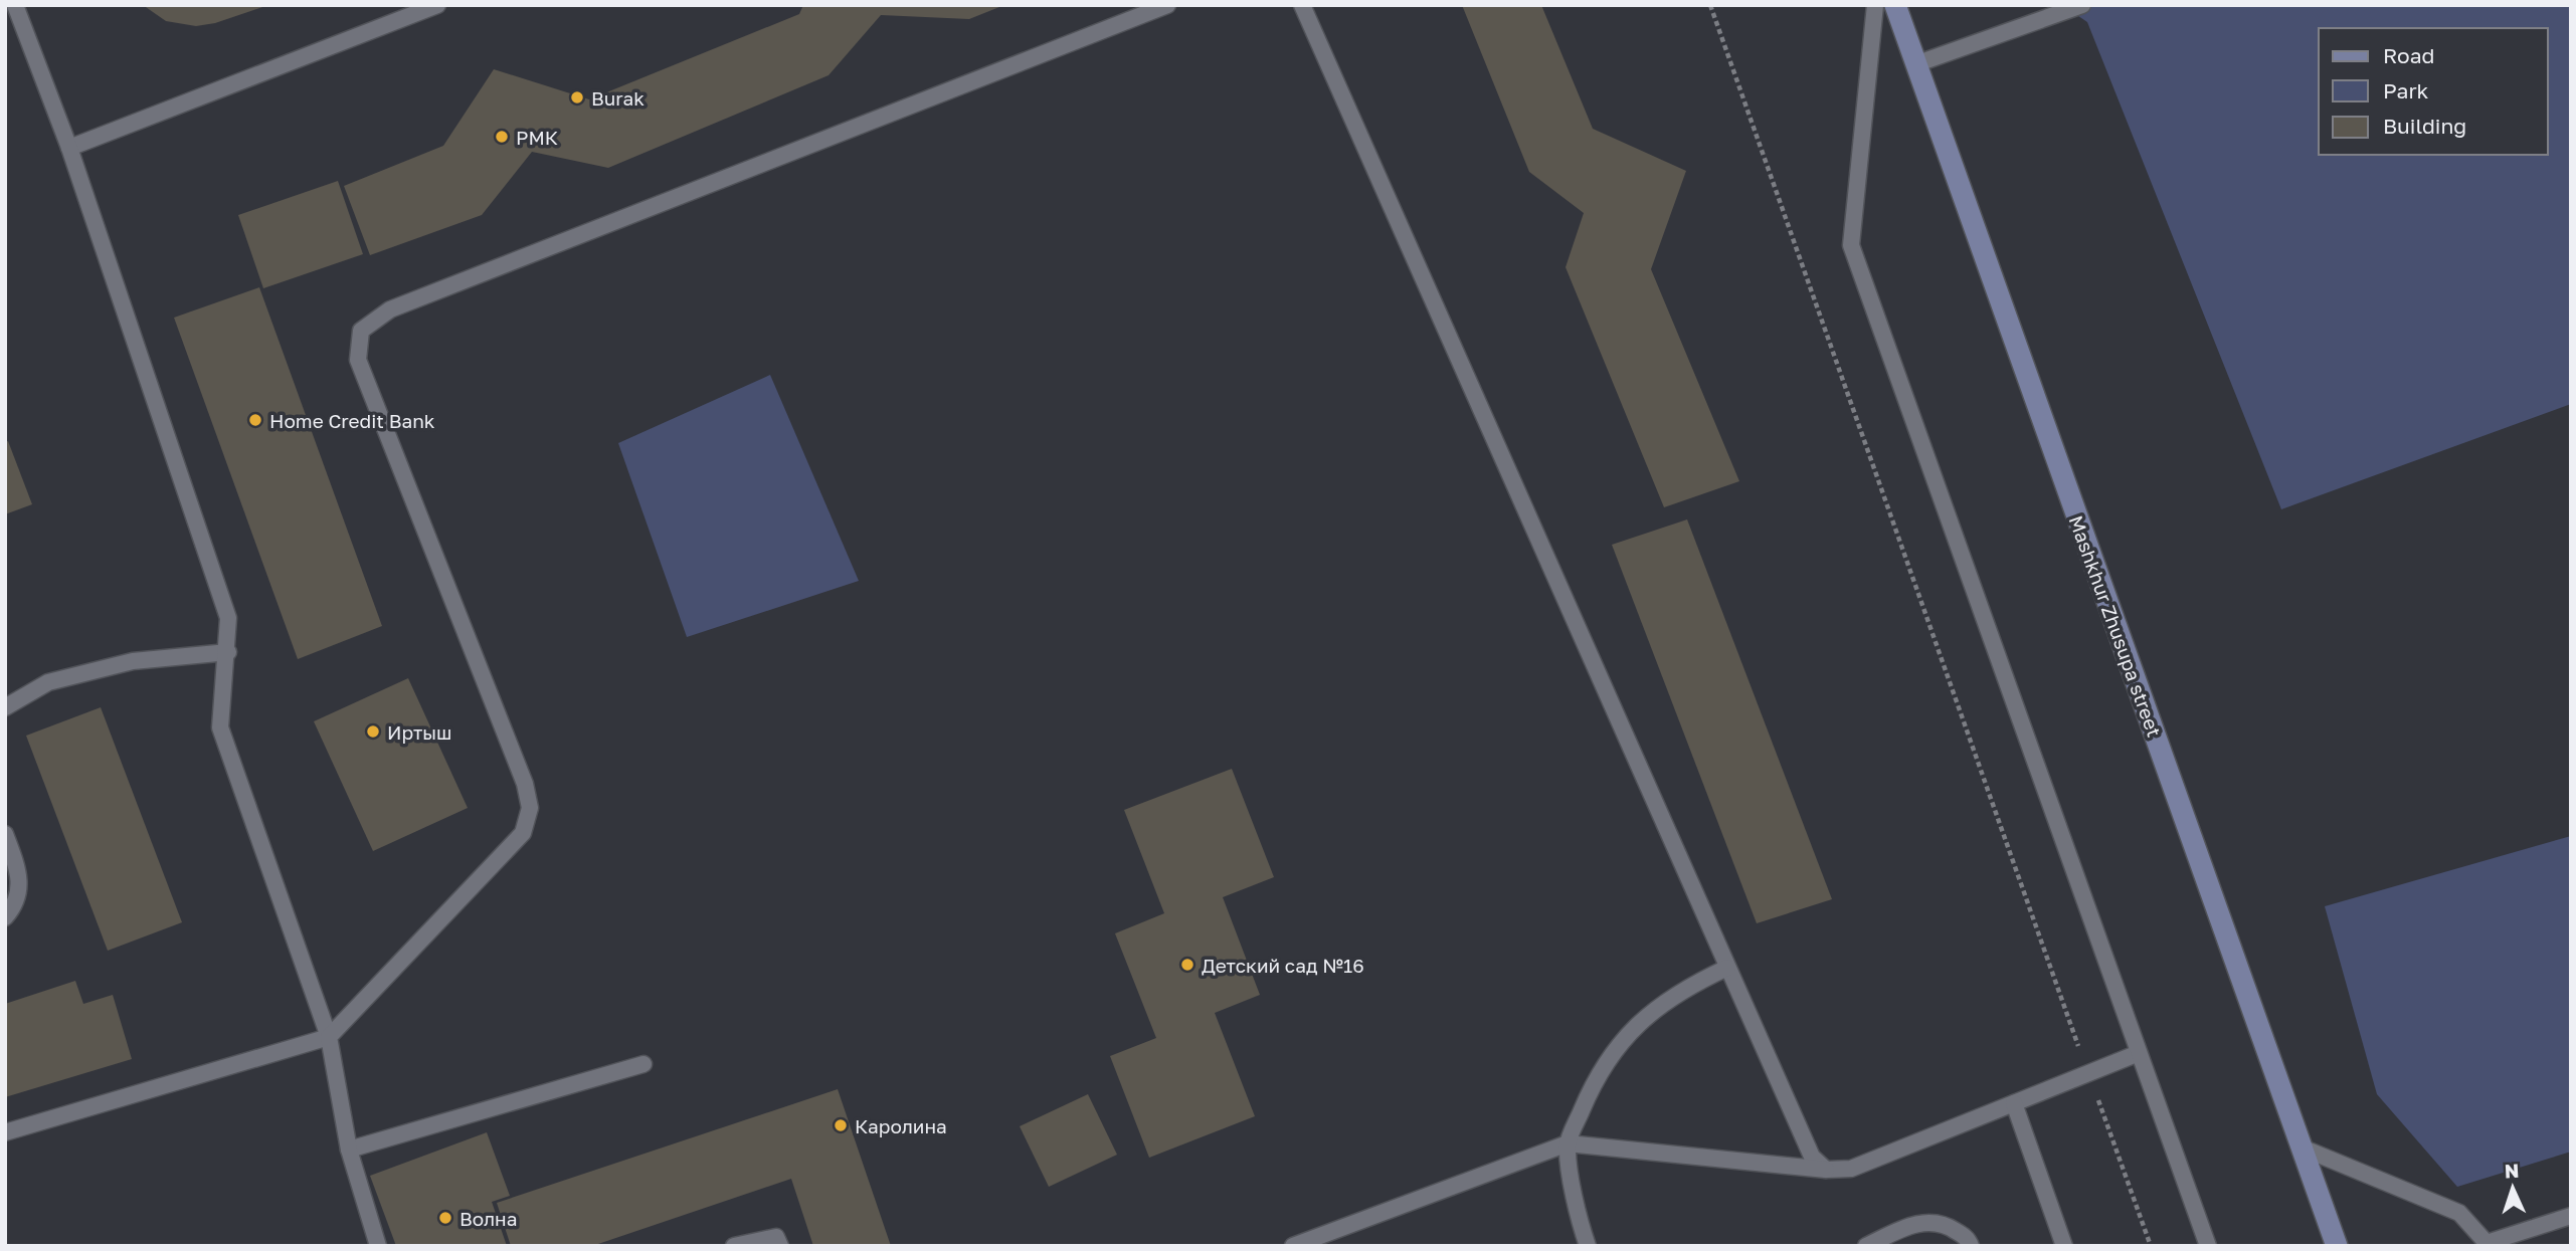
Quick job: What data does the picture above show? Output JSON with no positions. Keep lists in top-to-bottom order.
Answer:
{
  "streets": {
    "main road": ["Mashkhur Zhusupa street"]
  },
  "places": [
    "Burak",
    "РМК",
    "Home Credit Bank",
    "Иртыш",
    "Детский сад №16",
    "Каролина",
    "Волна"
  ],
  "legend": ["Road", "Park", "Building"],
  "north": "top"
}
